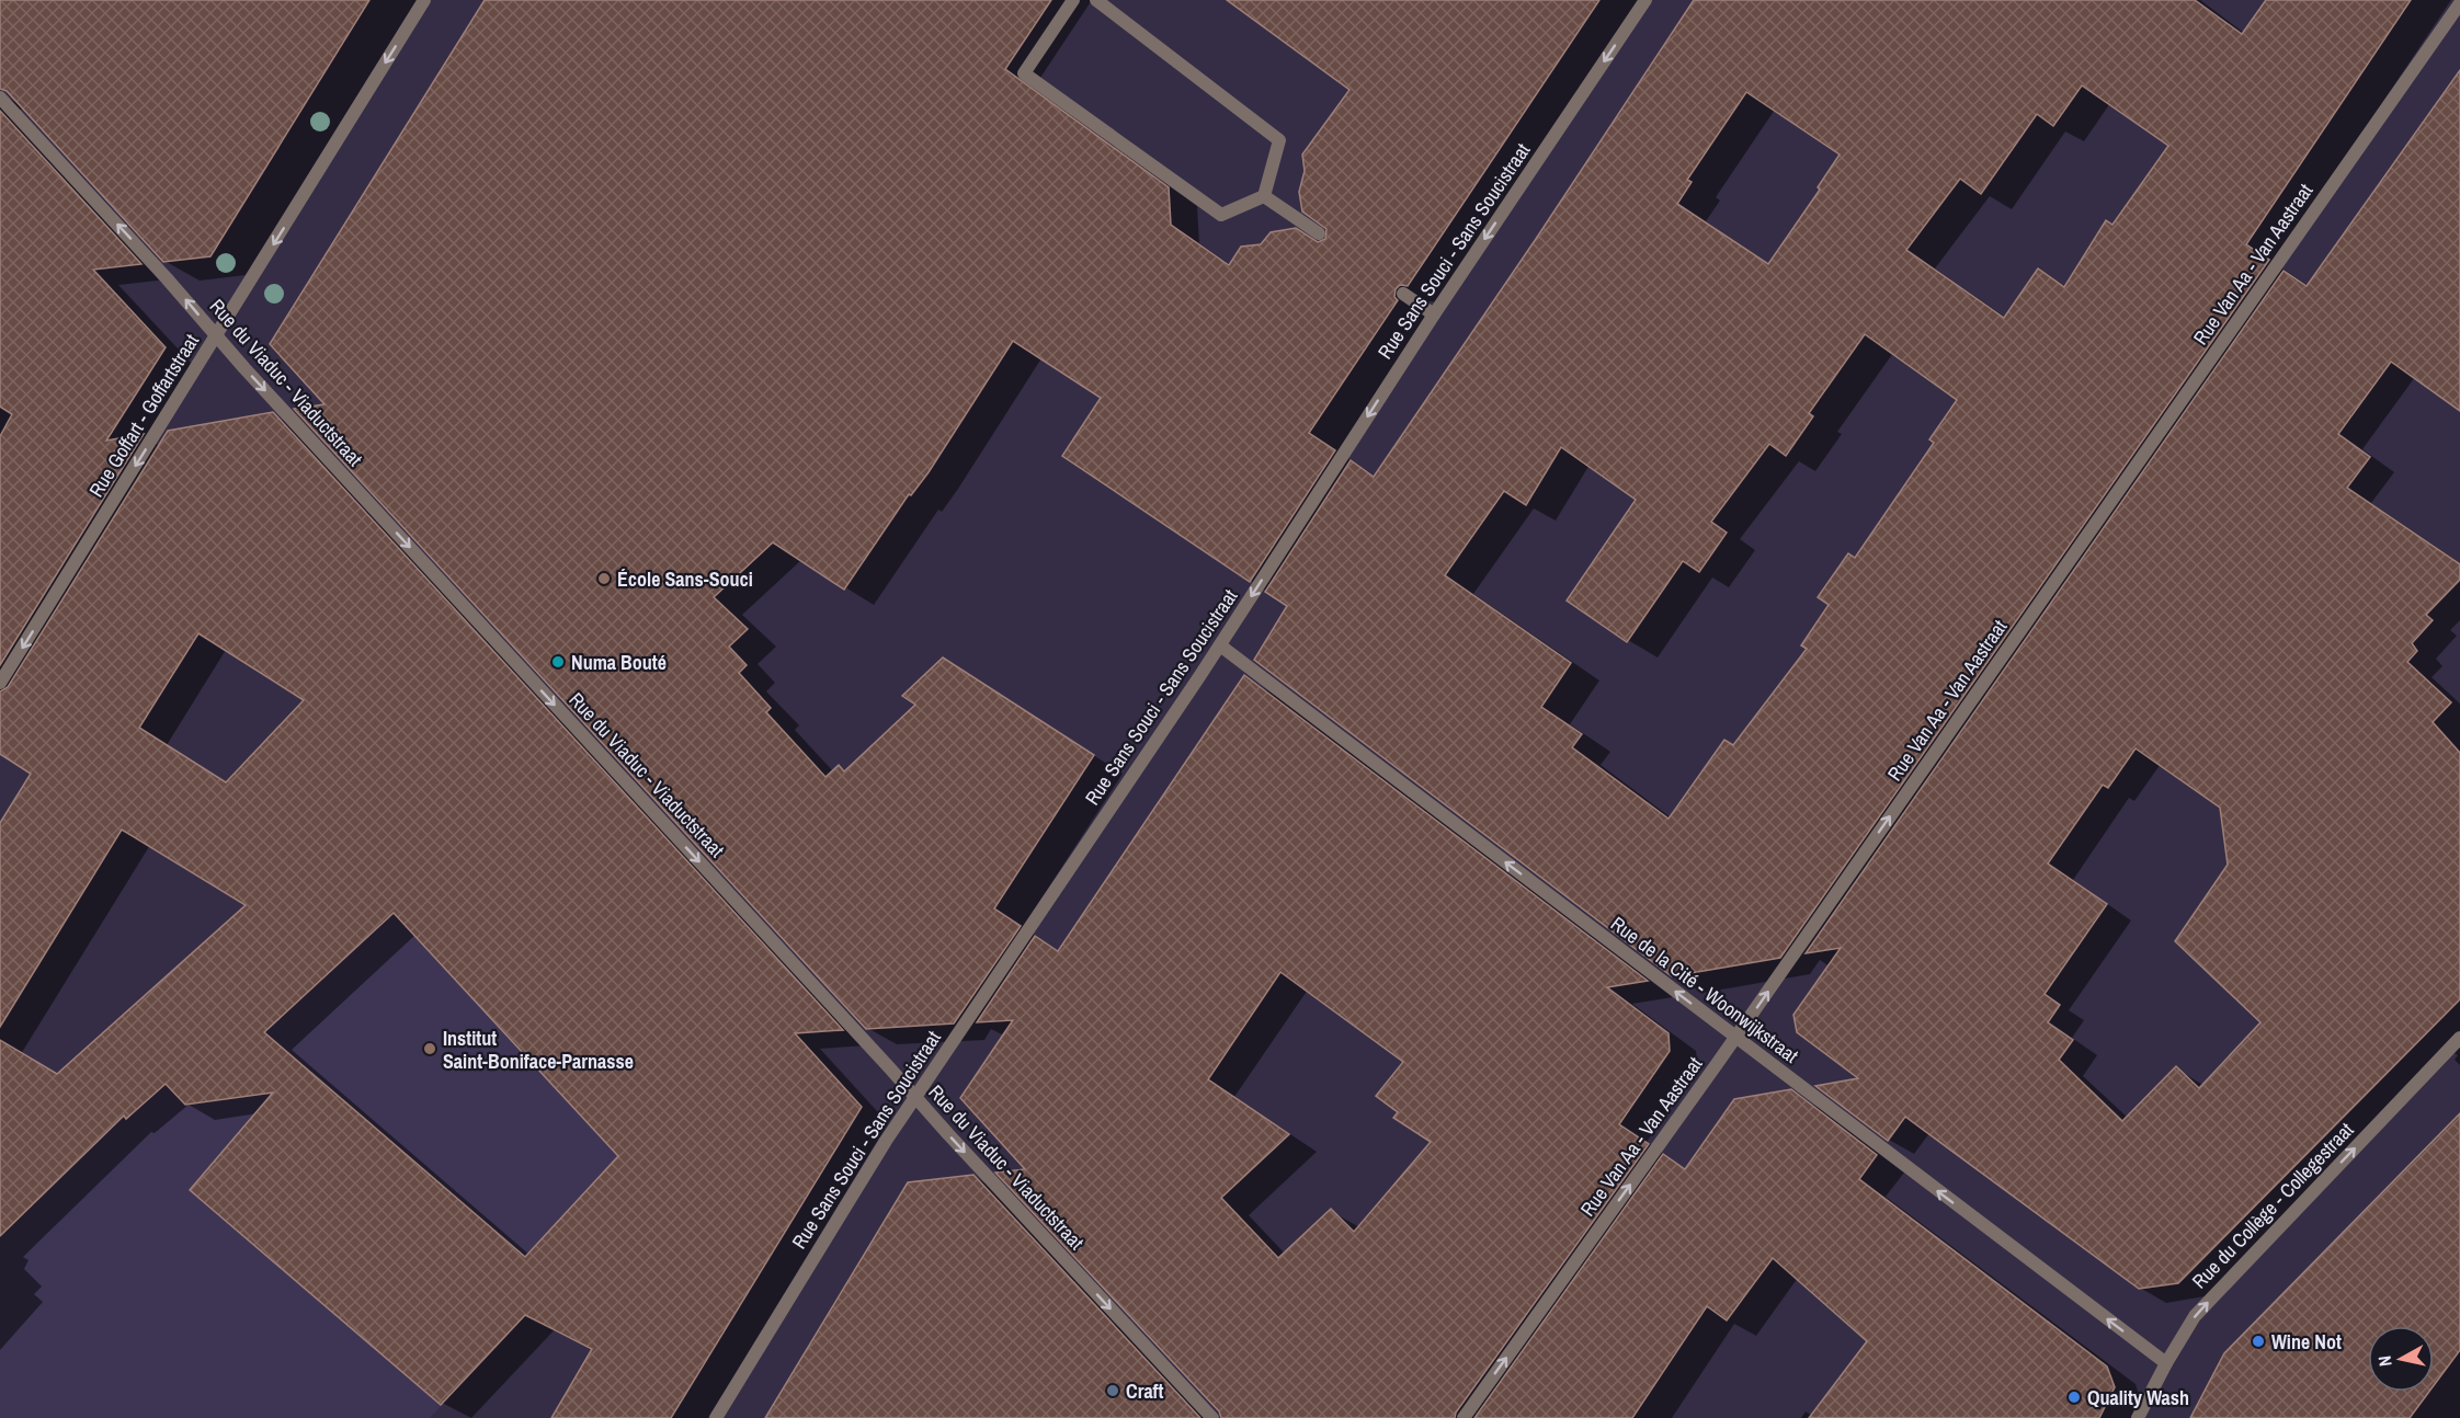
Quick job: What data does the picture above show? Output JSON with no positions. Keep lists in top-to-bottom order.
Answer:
{
  "streets": {
    "street": [
      "Rue Sans Souci - Sans Soucistraat",
      "Rue Van Aa - Van Aastraat",
      "Rue du Viaduc - Viaductstraat",
      "Rue Goffart - Goffartstraat",
      "Rue de la Cité - Woonwijkstraat",
      "Rue du Collège - Collegestraat"
    ]
  },
  "crossings": [
    ["Rue Sans Souci - Sans Soucistraat", "Rue du Viaduc - Viaductstraat"],
    ["Rue Sans Souci - Sans Soucistraat", "Rue de la Cité - Woonwijkstraat"],
    ["Rue Van Aa - Van Aastraat", "Rue de la Cité - Woonwijkstraat"],
    ["Rue du Viaduc - Viaductstraat", "Rue Goffart - Goffartstraat"],
    ["Rue de la Cité - Woonwijkstraat", "Rue du Collège - Collegestraat"]
  ],
  "one_way": [
    "Rue Sans Souci - Sans Soucistraat",
    "Rue Van Aa - Van Aastraat",
    "Rue Goffart - Goffartstraat",
    "Rue de la Cité - Woonwijkstraat",
    "Rue du Collège - Collegestraat"
  ],
  "places": [
    "École Sans-Souci",
    "Numa Bouté",
    "Institut Saint-Boniface-Parnasse",
    "Wine Not",
    "Craft",
    "Quality Wash"
  ],
  "north": "left"
}
